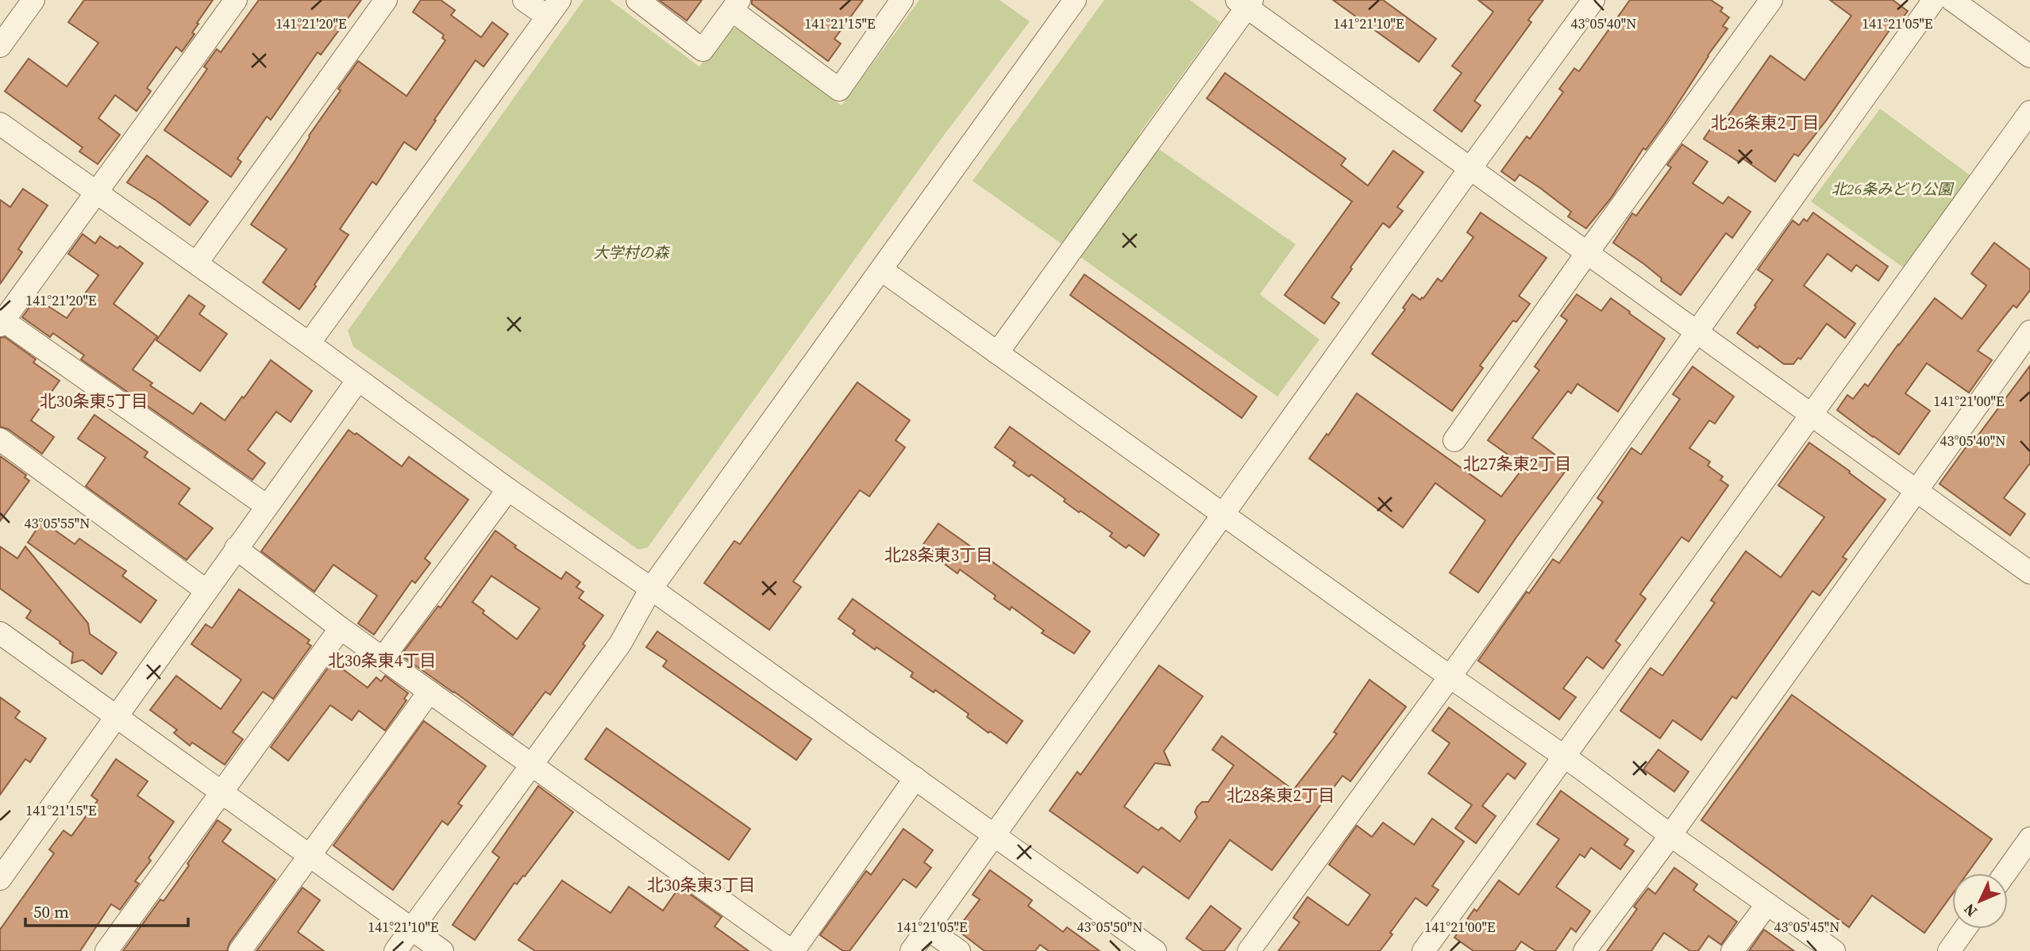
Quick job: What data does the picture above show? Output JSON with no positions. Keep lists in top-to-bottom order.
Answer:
{
  "districts": [
    "北26条東2丁目",
    "北30条東5丁目",
    "北27条東2丁目",
    "北28条東3丁目",
    "北30条東4丁目",
    "北28条東2丁目",
    "北30条東3丁目"
  ],
  "parks": ["北26条みどり公園", "大学村の森"],
  "scale_bar": "50 m",
  "north": "bottom left",
  "coordinates": [
    "141°21'20\"E",
    "141°21'15\"E",
    "141°21'10\"E",
    "141°21'05\"E",
    "43°05'40\"N",
    "141°21'00\"E",
    "43°05'55\"N",
    "43°05'50\"N",
    "43°05'45\"N"
  ]
}
